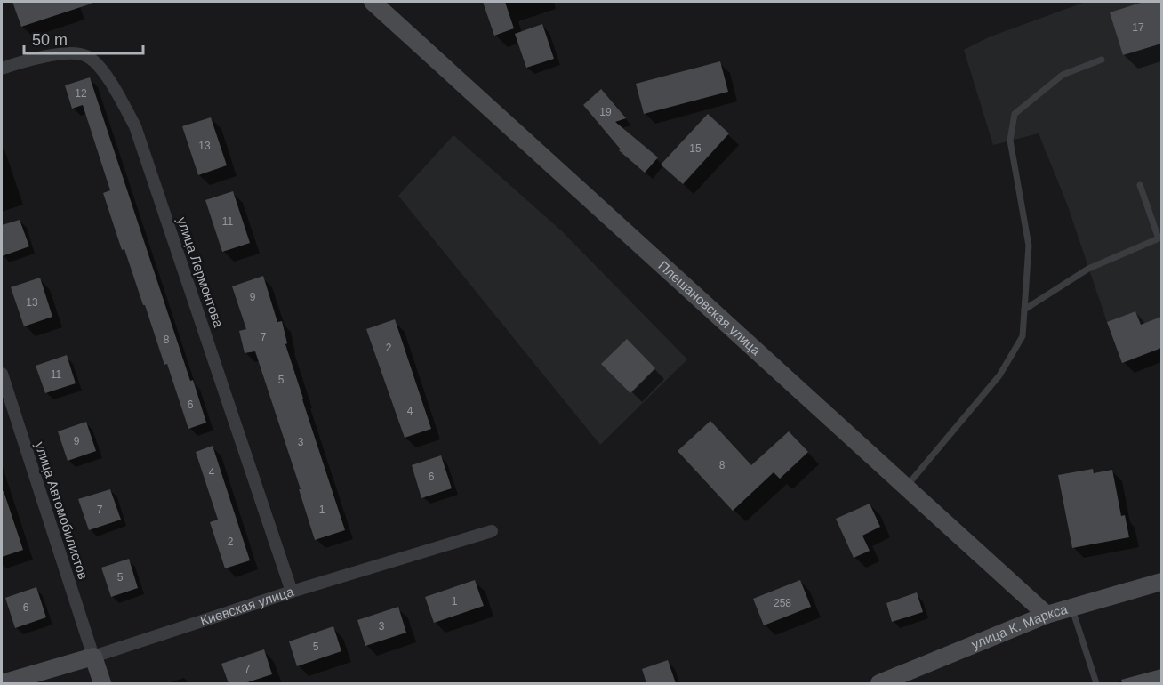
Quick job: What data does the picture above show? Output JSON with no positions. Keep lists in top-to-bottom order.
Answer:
{
  "streets": {
    "main road": ["Плешановская улица", "Киевская улица", "улица К. Маркса"],
    "street": ["улица Лермонтова", "улица Автомобилистов"]
  },
  "crossings": [
    ["улица Лермонтова", "Киевская улица"],
    ["Плешановская улица", "улица К. Маркса"],
    ["улица Автомобилистов", "Киевская улица"]
  ],
  "house_numbers": [
    "17",
    "12",
    "19",
    "13",
    "15",
    "11",
    "9",
    "13",
    "7",
    "8",
    "2",
    "11",
    "5",
    "6",
    "4",
    "9",
    "3",
    "8",
    "4",
    "6",
    "7",
    "1",
    "2",
    "5",
    "1",
    "258",
    "6",
    "3",
    "5",
    "7"
  ],
  "scale_bar": "50 m"
}
